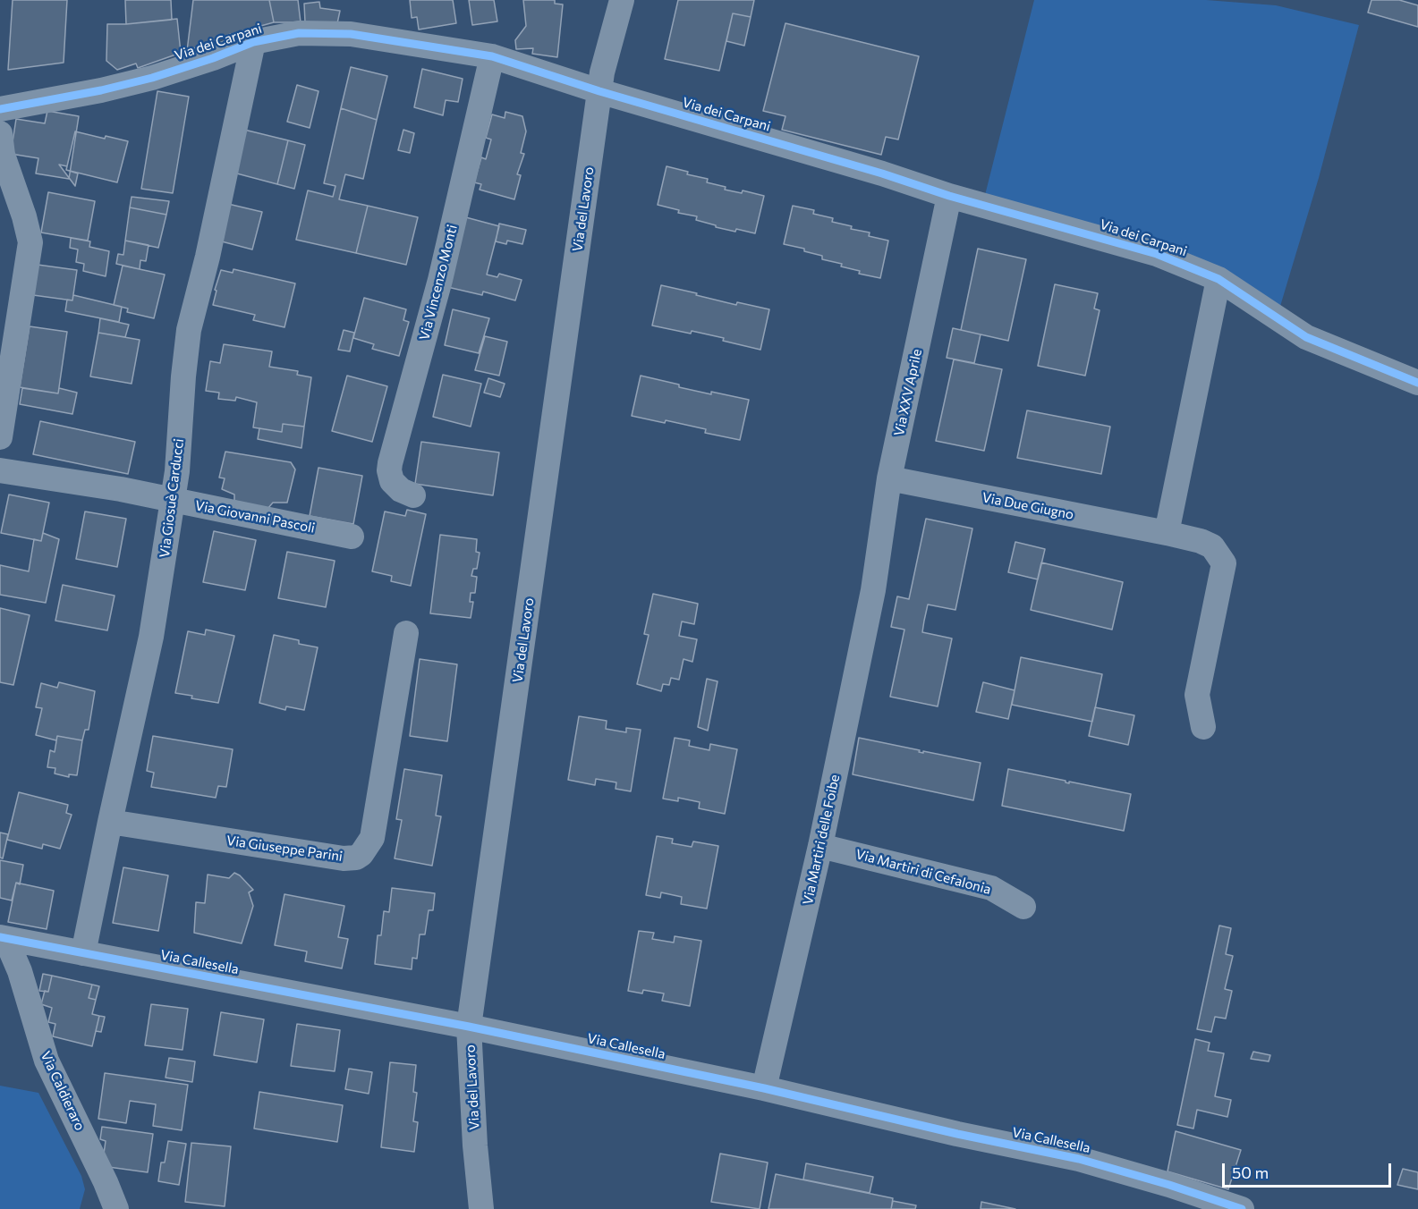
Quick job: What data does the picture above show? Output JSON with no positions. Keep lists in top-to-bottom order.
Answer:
{
  "streets": {
    "street": [
      "Via dei Carpani",
      "Via del Lavoro",
      "Via Vincenzo Monti",
      "Via XXV Aprile",
      "Via Giosuè Carducci",
      "Via Due Giugno",
      "Via Giovanni Pascoli",
      "Via Martiri delle Foibe",
      "Via Giuseppe Parini",
      "Via Martiri di Cefalonia",
      "Via Callesella",
      "Via Caldieraro"
    ]
  },
  "crossings": [
    ["Via dei Carpani", "Via del Lavoro"],
    ["Via dei Carpani", "Via Vincenzo Monti"],
    ["Via dei Carpani", "Via XXV Aprile"],
    ["Via dei Carpani", "Via Giosuè Carducci"],
    ["Via del Lavoro", "Via Callesella"],
    ["Via XXV Aprile", "Via Due Giugno"],
    ["Via XXV Aprile", "Via Martiri delle Foibe"],
    ["Via Giosuè Carducci", "Via Giovanni Pascoli"],
    ["Via Giosuè Carducci", "Via Giuseppe Parini"],
    ["Via Giosuè Carducci", "Via Callesella"],
    ["Via Martiri delle Foibe", "Via Martiri di Cefalonia"],
    ["Via Martiri delle Foibe", "Via Callesella"],
    ["Via Callesella", "Via Caldieraro"]
  ],
  "scale_bar": "50 m"
}
